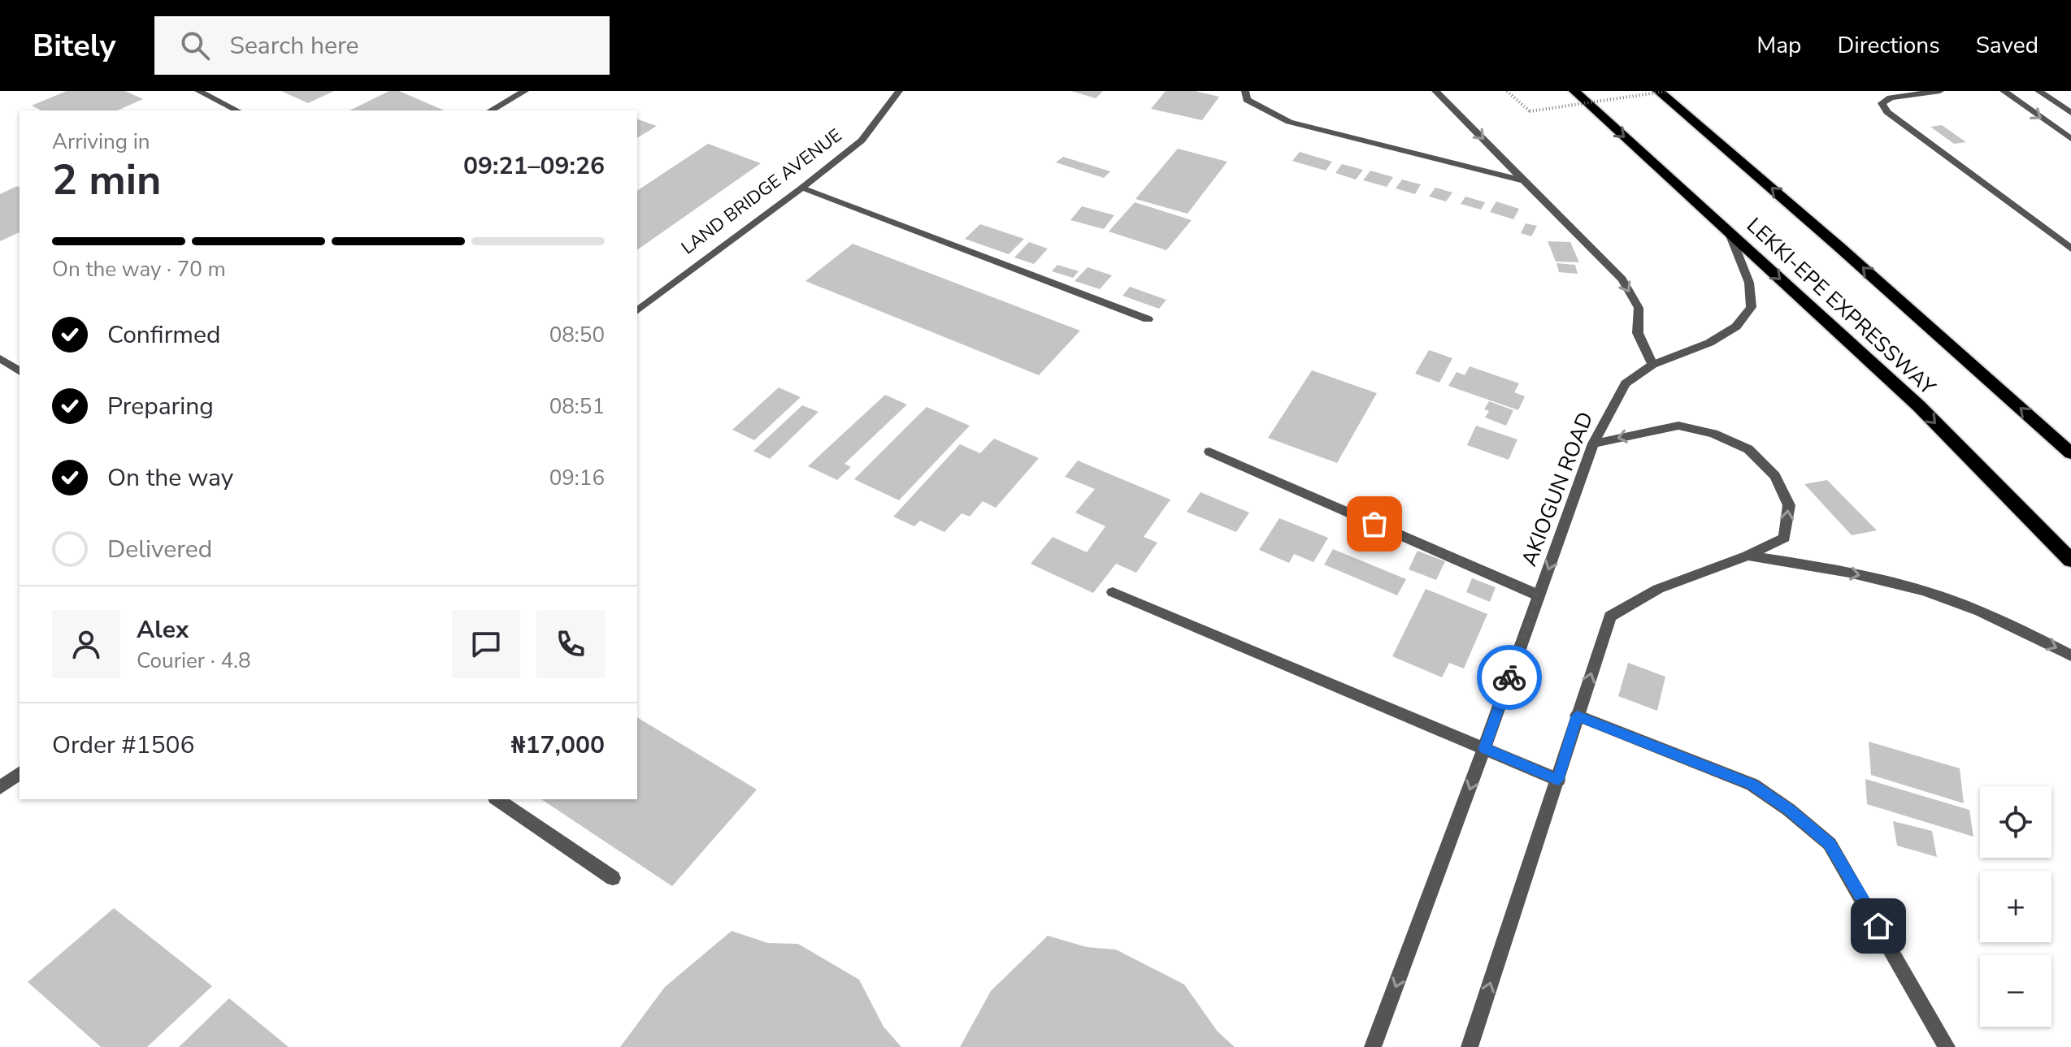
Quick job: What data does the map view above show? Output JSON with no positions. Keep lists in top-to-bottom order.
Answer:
{
  "streets": {
    "highway": ["LEKKI-EPE EXPRESSWAY"],
    "street": ["LAND BRIDGE AVENUE", "AKIOGUN ROAD"]
  },
  "crossings": [
    ["LEKKI-EPE EXPRESSWAY", "AKIOGUN ROAD"]
  ],
  "page": {
    "header": "Bitely",
    "search": "Search here",
    "nav": ["Map", "Directions", "Saved"],
    "heading": ["2 min", "Arriving in", "09:21–09:26"],
    "panel": [
      "Alex",
      "Courier · 4.8",
      "Order #1506",
      "₦17,000"
    ],
    "bar": "On the way · 70 m",
    "list": [
      ["Confirmed", "08:50"],
      ["Preparing", "08:51"],
      ["On the way", "09:16"],
      "Delivered"
    ],
    "map_buttons": ["+", "−"]
  }
}
